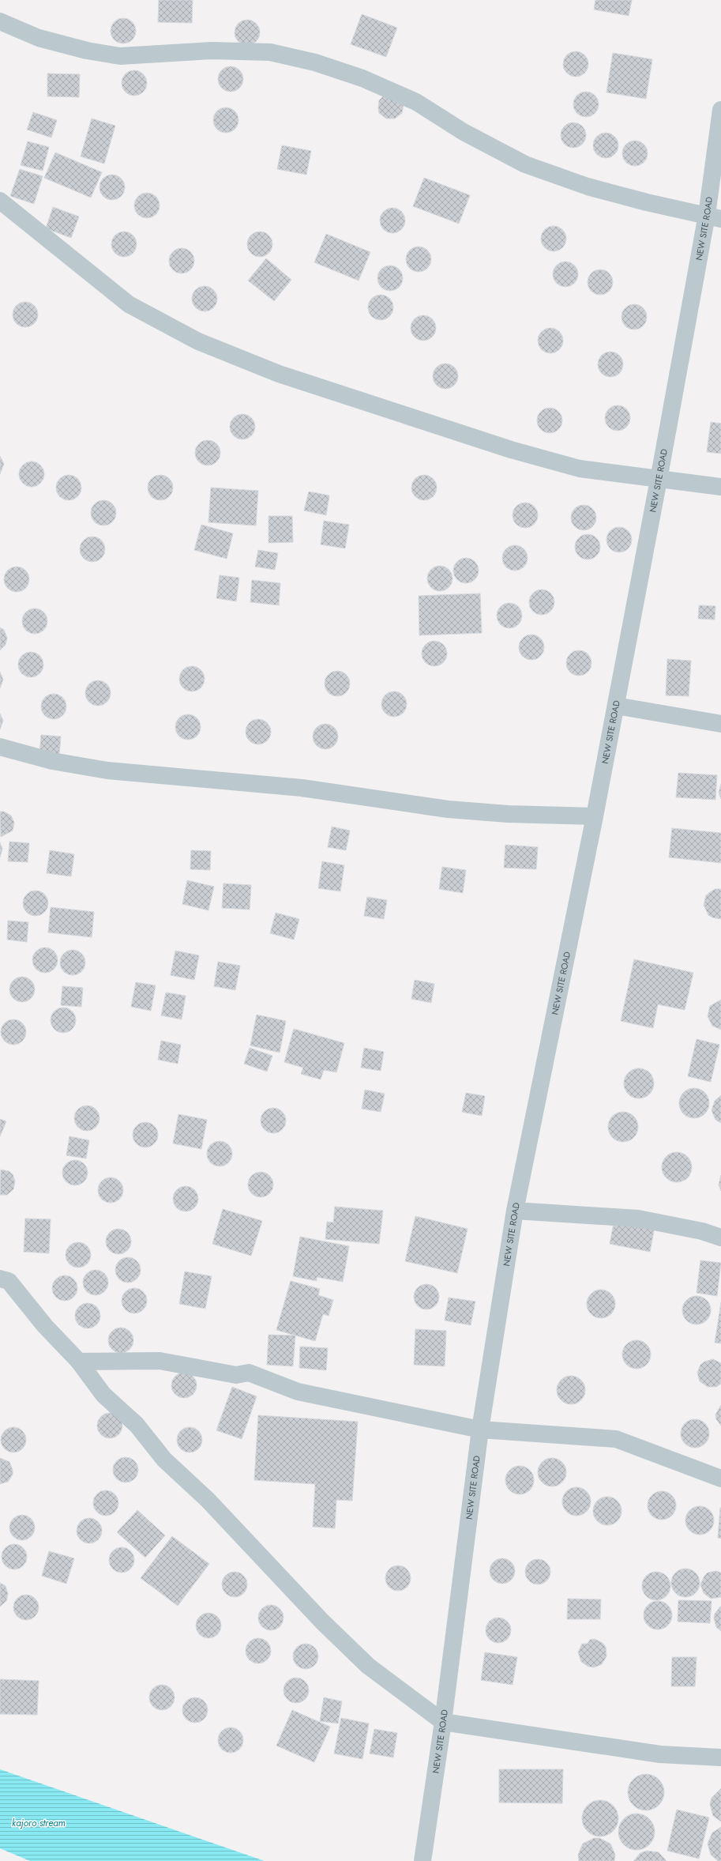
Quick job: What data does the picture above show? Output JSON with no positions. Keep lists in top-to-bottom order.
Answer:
{
  "streets": {
    "street": ["NEW SITE ROAD"]
  },
  "water": ["kajoro stream"]
}
